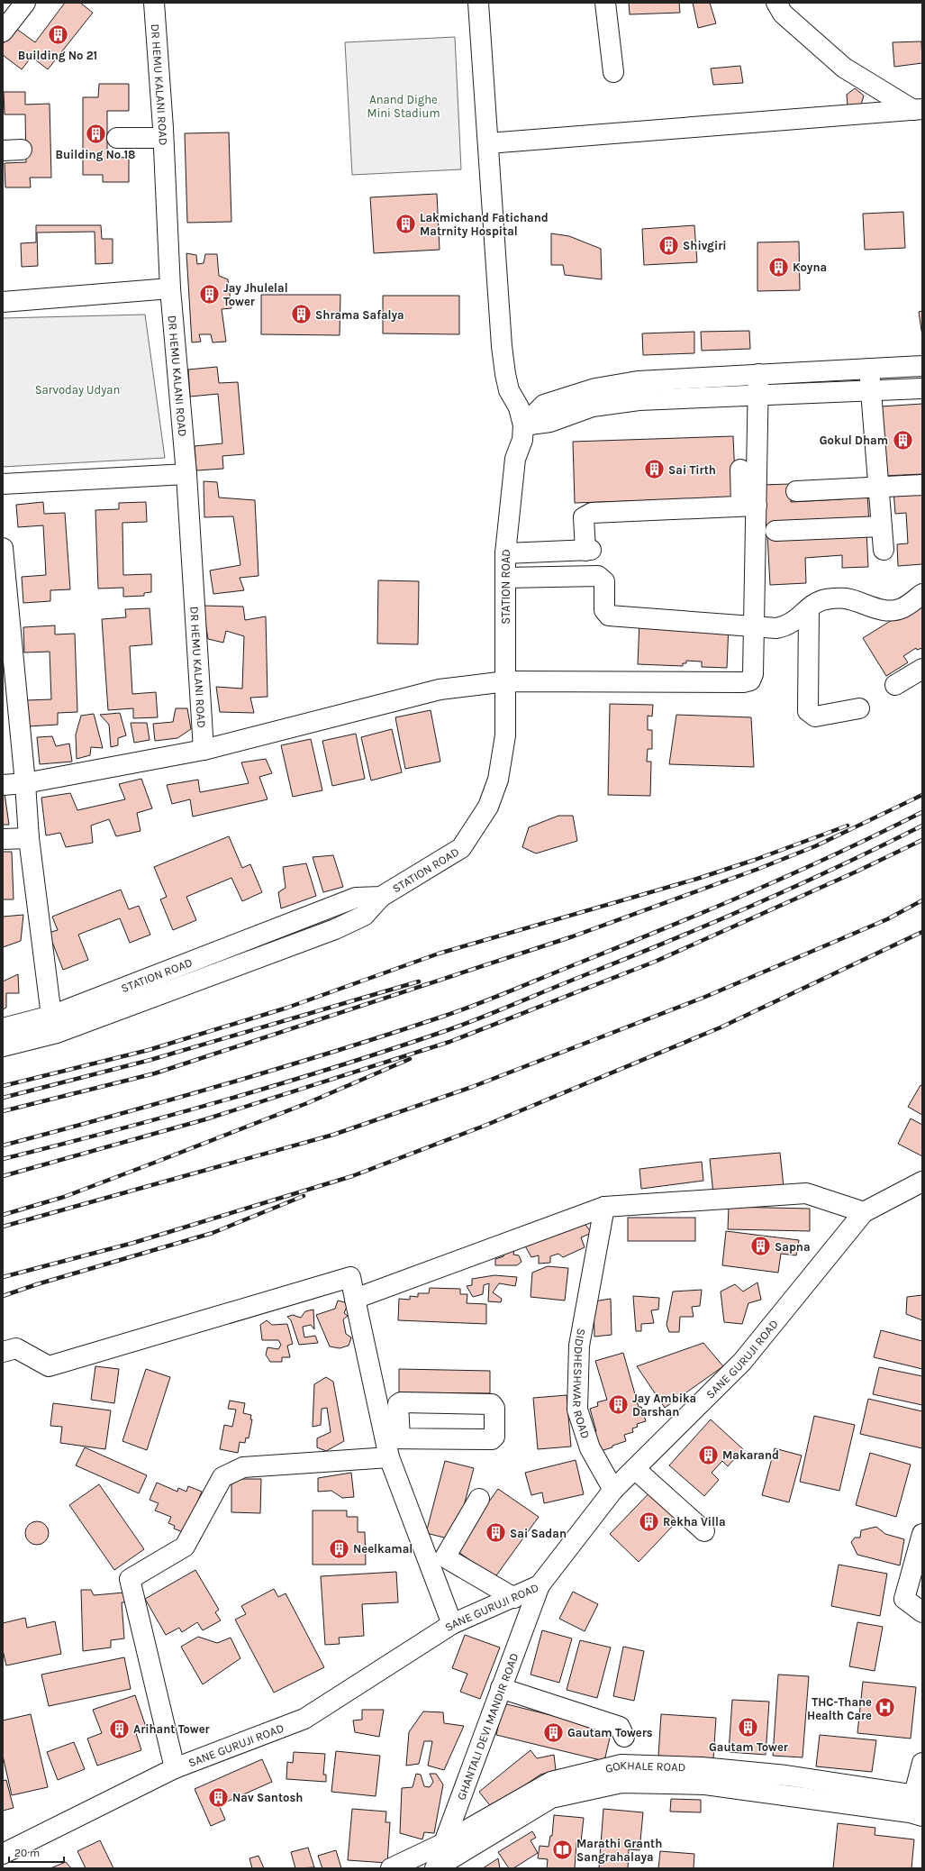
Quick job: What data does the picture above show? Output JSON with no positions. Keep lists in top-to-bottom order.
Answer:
{
  "streets": {
    "street": [
      "DR HEMU KALANI ROAD",
      "STATION ROAD",
      "SANE GURUJI ROAD",
      "SIDDHESHWAR ROAD",
      "GHANTALI DEVI MANDIR ROAD",
      "GOKHALE ROAD"
    ]
  },
  "crossings": [
    ["SANE GURUJI ROAD", "SIDDHESHWAR ROAD"],
    ["SANE GURUJI ROAD", "GHANTALI DEVI MANDIR ROAD"],
    ["GHANTALI DEVI MANDIR ROAD", "GOKHALE ROAD"]
  ],
  "parks": ["Anand Dighe Mini Stadium", "Sarvoday Udyan"],
  "places": {
    "building": [
      "Building No 21",
      "Building No 18",
      "Lakmichand Fatichand Matrnity Hospital",
      "Shivgiri",
      "Koyna",
      "Jay Jhulelal Tower",
      "Shrama Safalya",
      "Gokul Dham",
      "Sai Tirth",
      "Sapna",
      "Jay Ambika Darshan",
      "Makarand",
      "Rekha Villa",
      "Sai Sadan",
      "Neelkamal",
      "Gautam Tower",
      "Arihant Tower",
      "Gautam Towers",
      "Nav Santosh"
    ],
    "hospital": ["THC-Thane Health Care"],
    "library": ["Marathi Granth Sangrahalaya"]
  },
  "scale_bar": "20 m"
}
